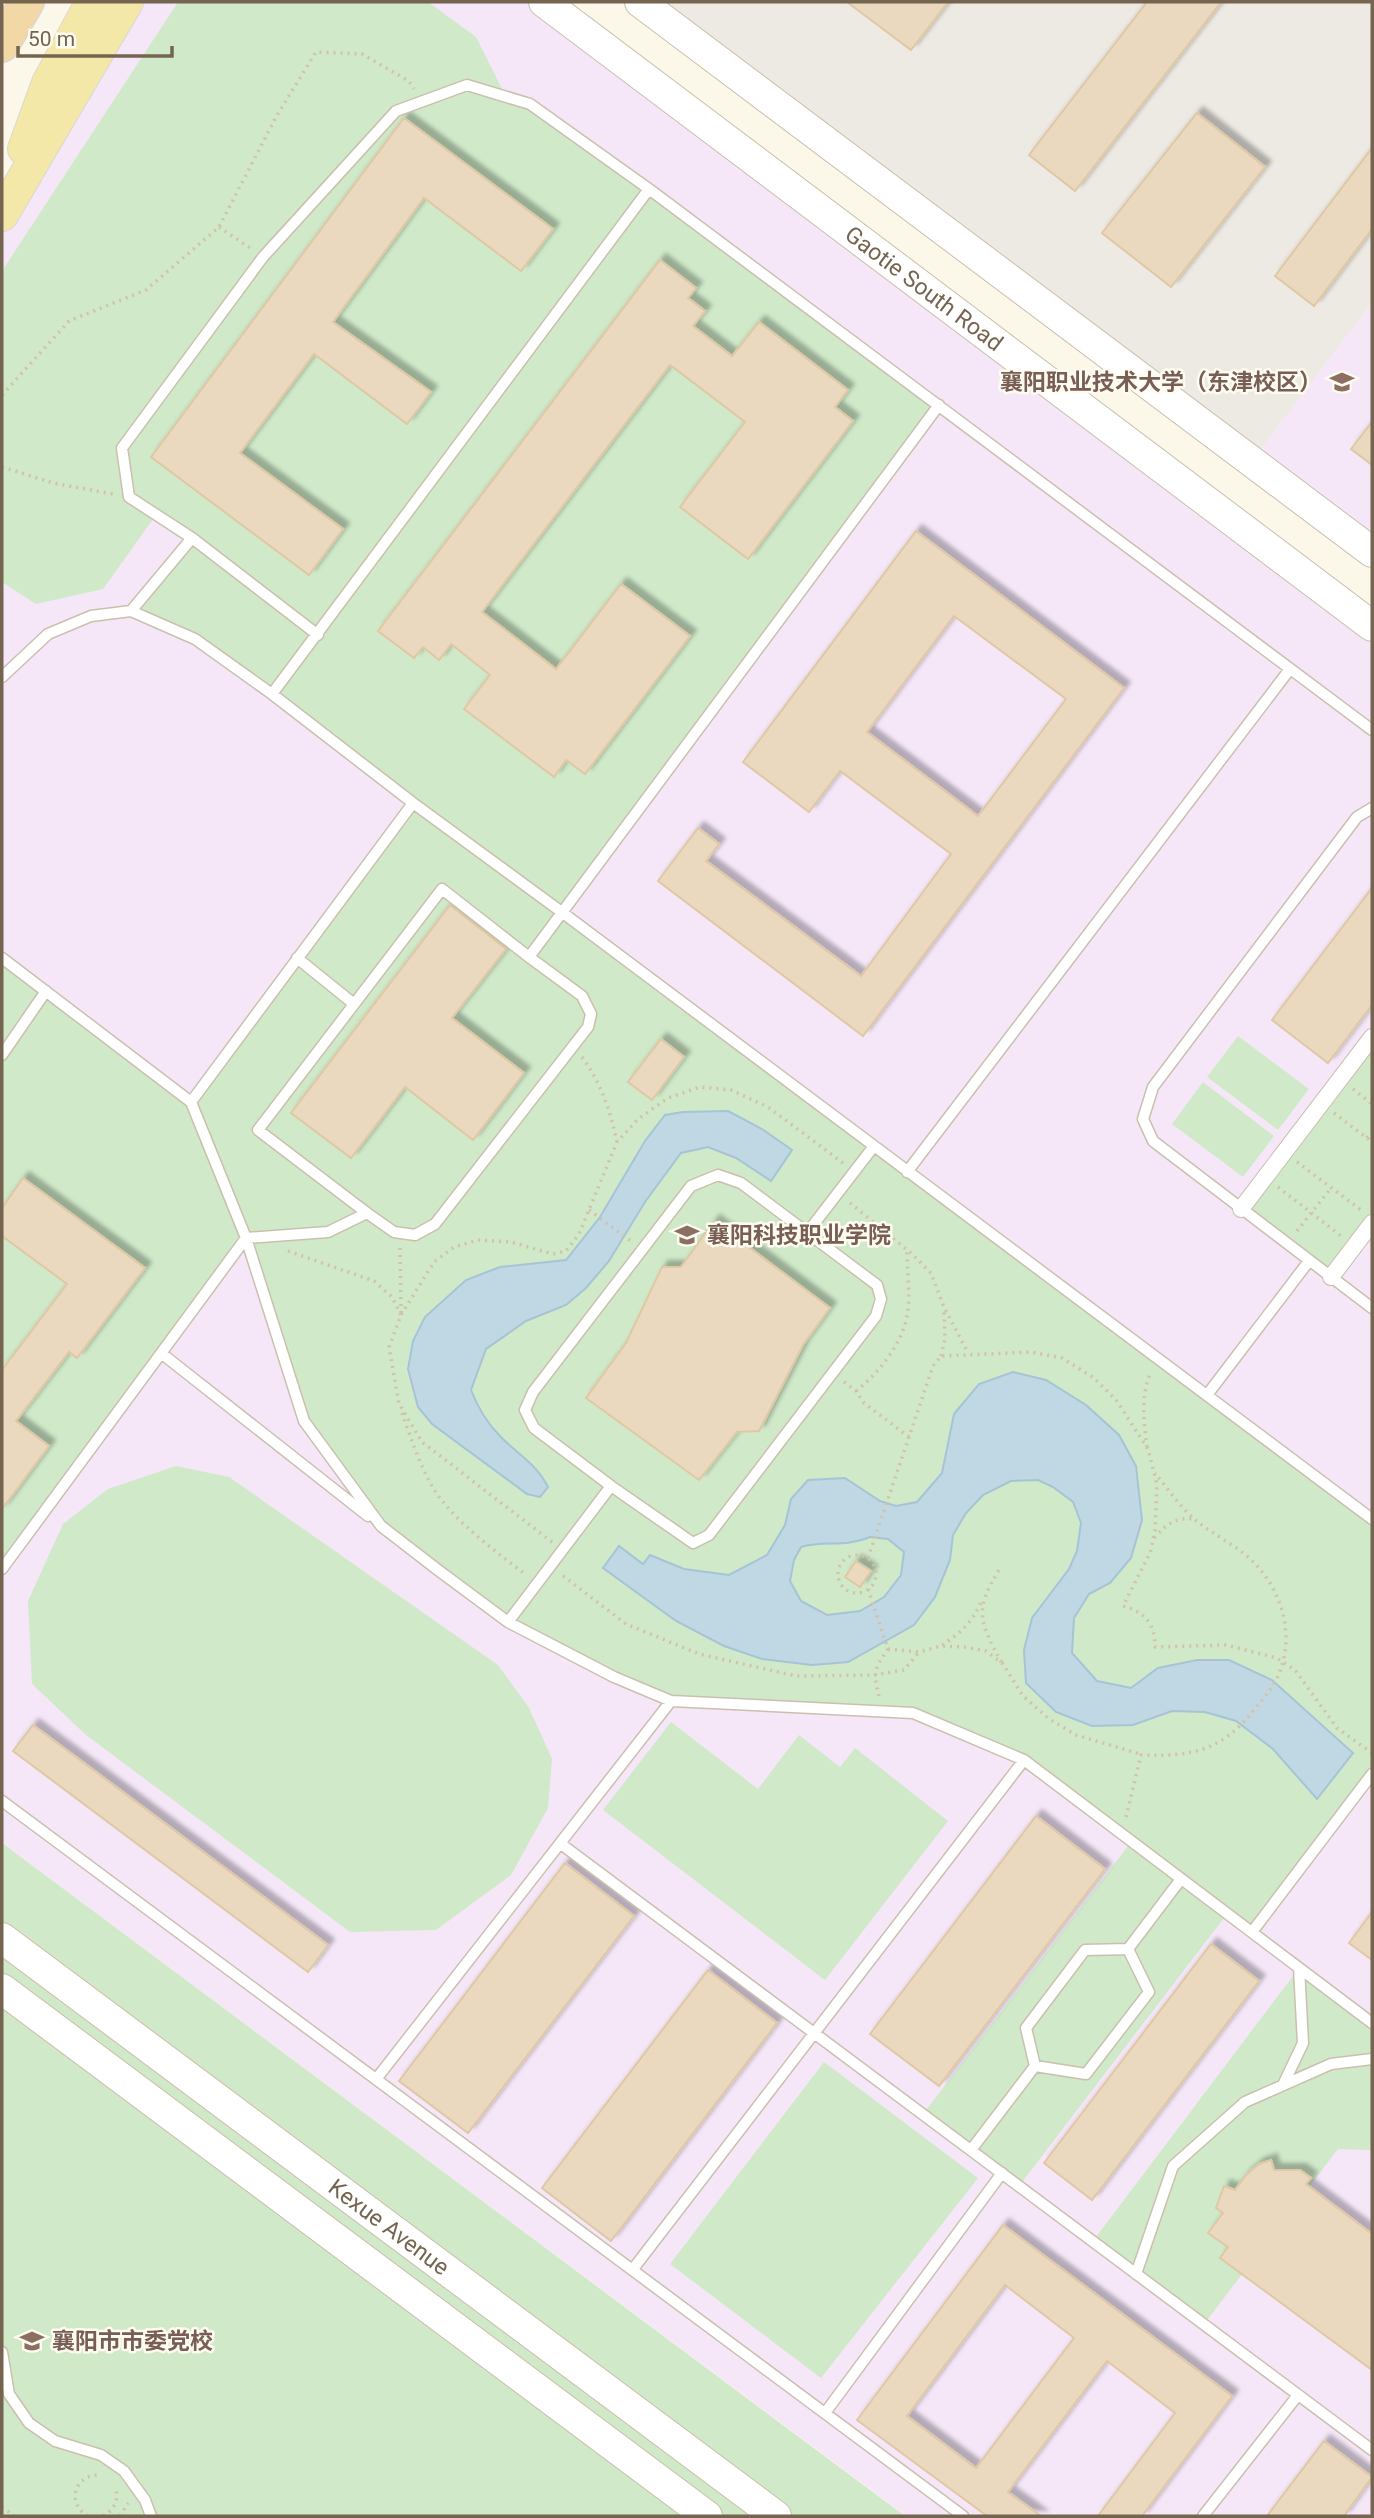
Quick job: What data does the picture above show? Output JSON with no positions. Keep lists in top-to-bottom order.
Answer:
{
  "streets": {
    "main road": ["Gaotie South Road", "Kexue Avenue"]
  },
  "places": {
    "school or university": ["襄阳职业技术大学（东津校区）", "襄阳科技职业学院", "襄阳市市委党校"]
  },
  "scale_bar": "50 m"
}
